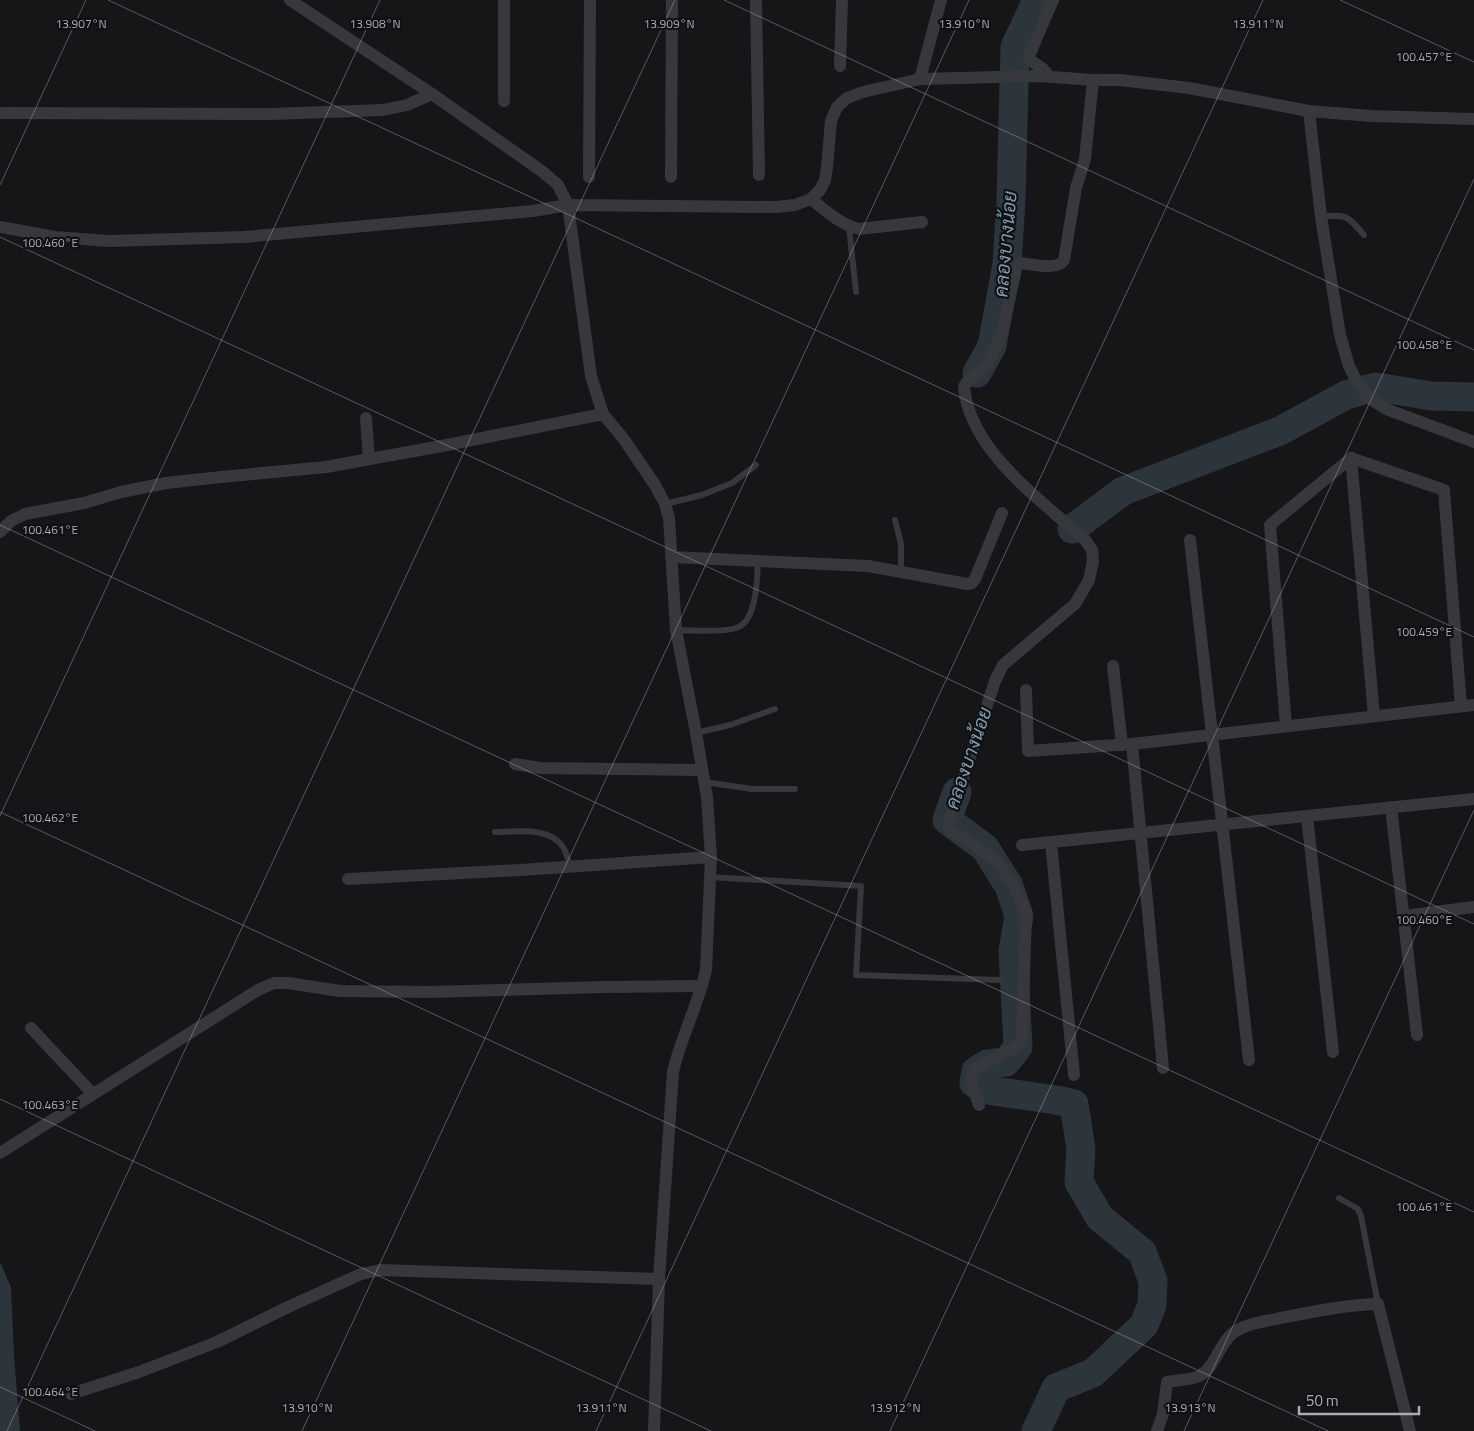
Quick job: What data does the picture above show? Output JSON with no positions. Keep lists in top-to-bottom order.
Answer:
{
  "water": ["คลองบางน้อย"],
  "scale_bar": "50 m",
  "coordinates": [
    "13.907°N",
    "13.908°N",
    "13.909°N",
    "13.910°N",
    "13.911°N",
    "100.457°E",
    "100.460°E",
    "100.458°E",
    "100.461°E",
    "100.459°E",
    "100.462°E",
    "100.463°E",
    "100.464°E",
    "13.912°N",
    "13.913°N"
  ]
}
